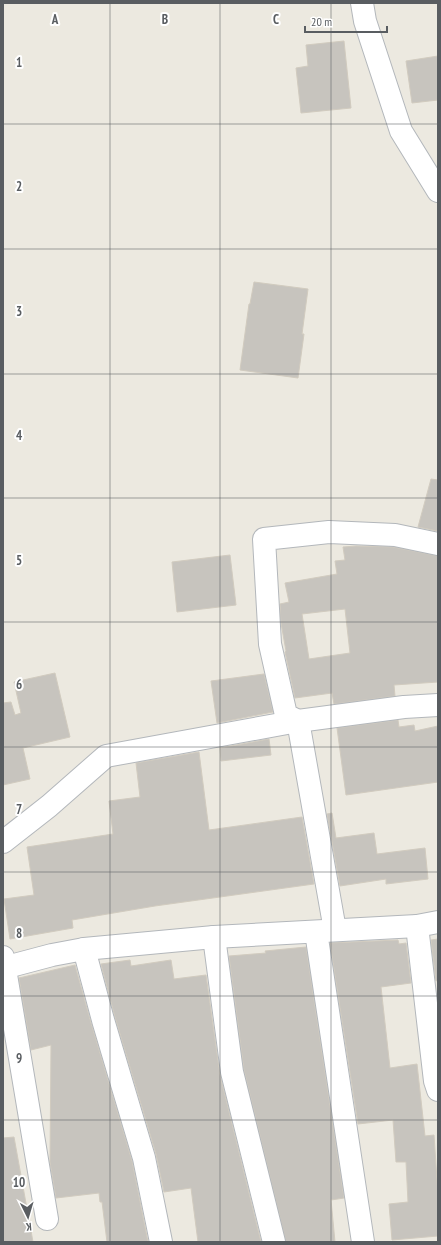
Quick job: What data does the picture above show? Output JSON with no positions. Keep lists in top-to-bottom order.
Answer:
{
  "scale_bar": "20 m",
  "north": "bottom",
  "grid": {
    "columns": ["A", "B", "C"],
    "rows": [
      "1",
      "2",
      "3",
      "4",
      "5",
      "6",
      "7",
      "8",
      "9",
      "10"
    ]
  }
}
